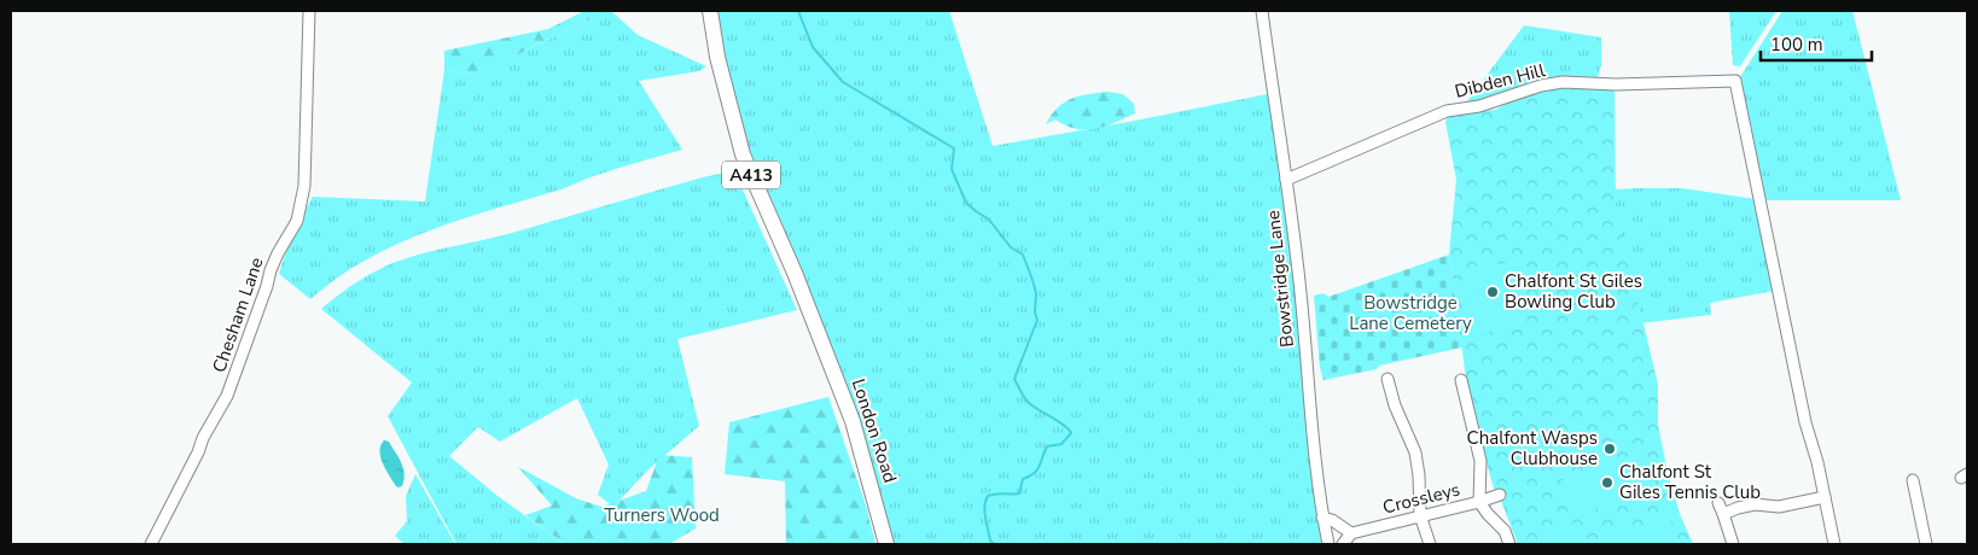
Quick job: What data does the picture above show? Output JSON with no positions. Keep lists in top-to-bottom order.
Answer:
{
  "streets": {
    "highway": ["A413", "London Road"],
    "street": [
      "Dibden Hill",
      "Bowstridge Lane",
      "Chesham Lane",
      "Crossleys"
    ]
  },
  "crossings": [
    ["Dibden Hill", "Bowstridge Lane"]
  ],
  "parks": ["Bowstridge Lane Cemetery", "Turners Wood"],
  "places": ["Chalfont St Giles Bowling Club", "Chalfont Wasps Clubhouse", "Chalfont St Giles Tennis Club"],
  "scale_bar": "100 m"
}
